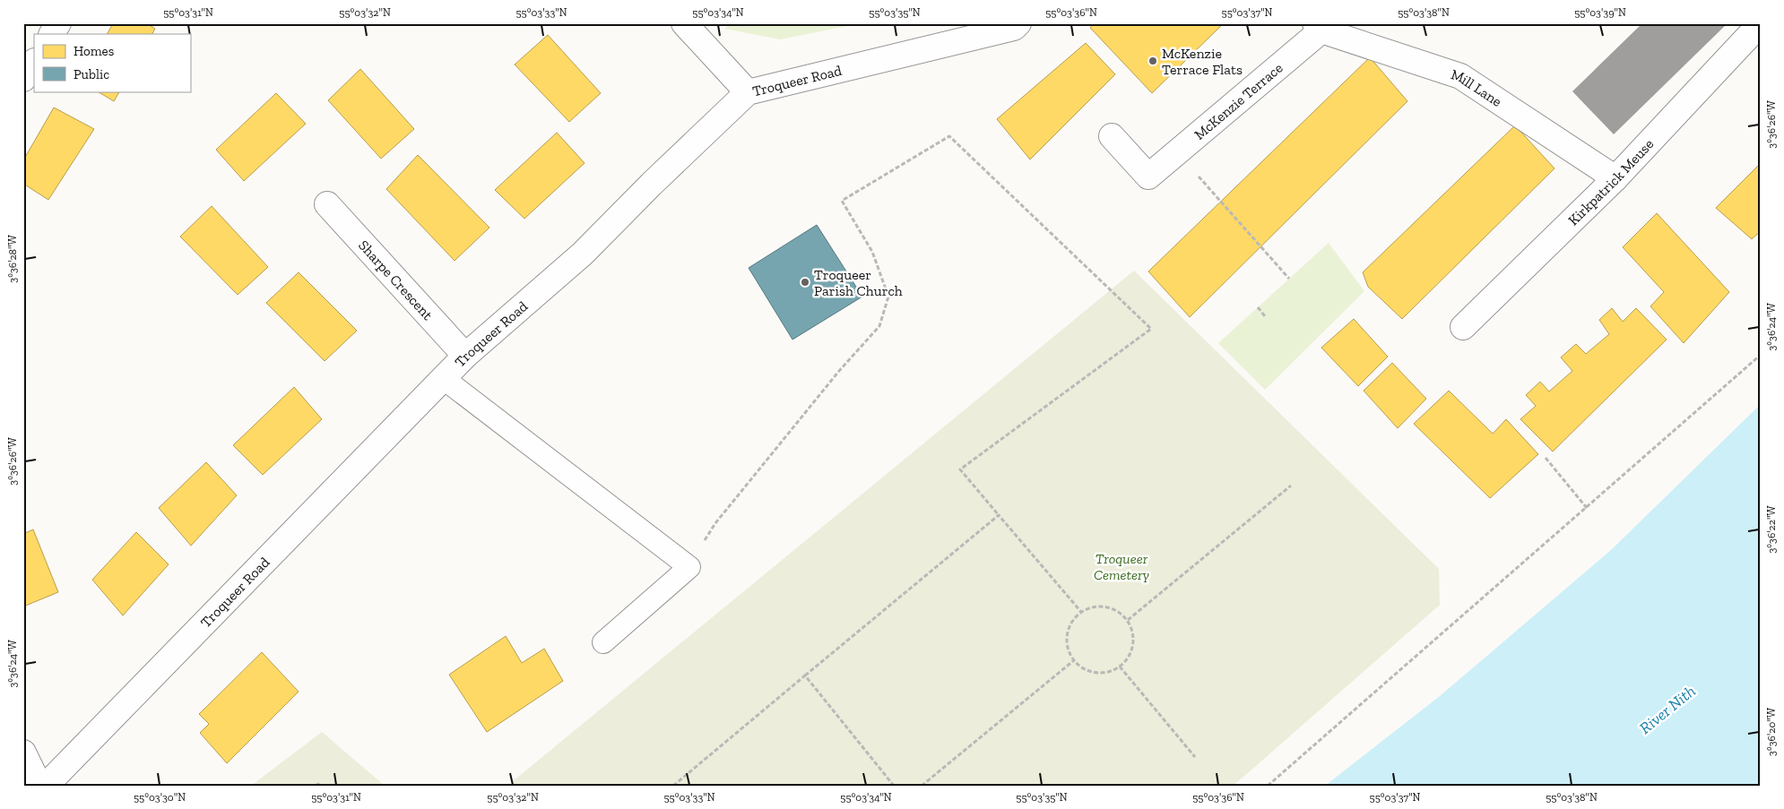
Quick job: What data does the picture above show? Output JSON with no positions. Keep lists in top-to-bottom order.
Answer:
{
  "streets": {
    "street": [
      "Troqueer Road",
      "Mill Lane",
      "McKenzie Terrace",
      "Kirkpatrick Meuse",
      "Sharpe Crescent"
    ]
  },
  "crossings": [
    ["Troqueer Road", "Sharpe Crescent"],
    ["Mill Lane", "McKenzie Terrace"],
    ["Mill Lane", "Kirkpatrick Meuse"]
  ],
  "water": ["River Nith"],
  "parks": ["Troqueer Cemetery"],
  "places": ["McKenzie Terrace Flats", "Troqueer Parish Church"],
  "legend": ["Homes", "Public"],
  "coordinates": [
    "55°03'31\"N",
    "55°03'32\"N",
    "55°03'33\"N",
    "55°03'34\"N",
    "55°03'35\"N",
    "55°03'36\"N",
    "55°03'37\"N",
    "55°03'38\"N",
    "55°03'39\"N",
    "3°36'26\"W",
    "3°36'28\"W",
    "3°36'24\"W",
    "3°36'22\"W",
    "3°36'20\"W",
    "55°03'30\"N"
  ]
}
